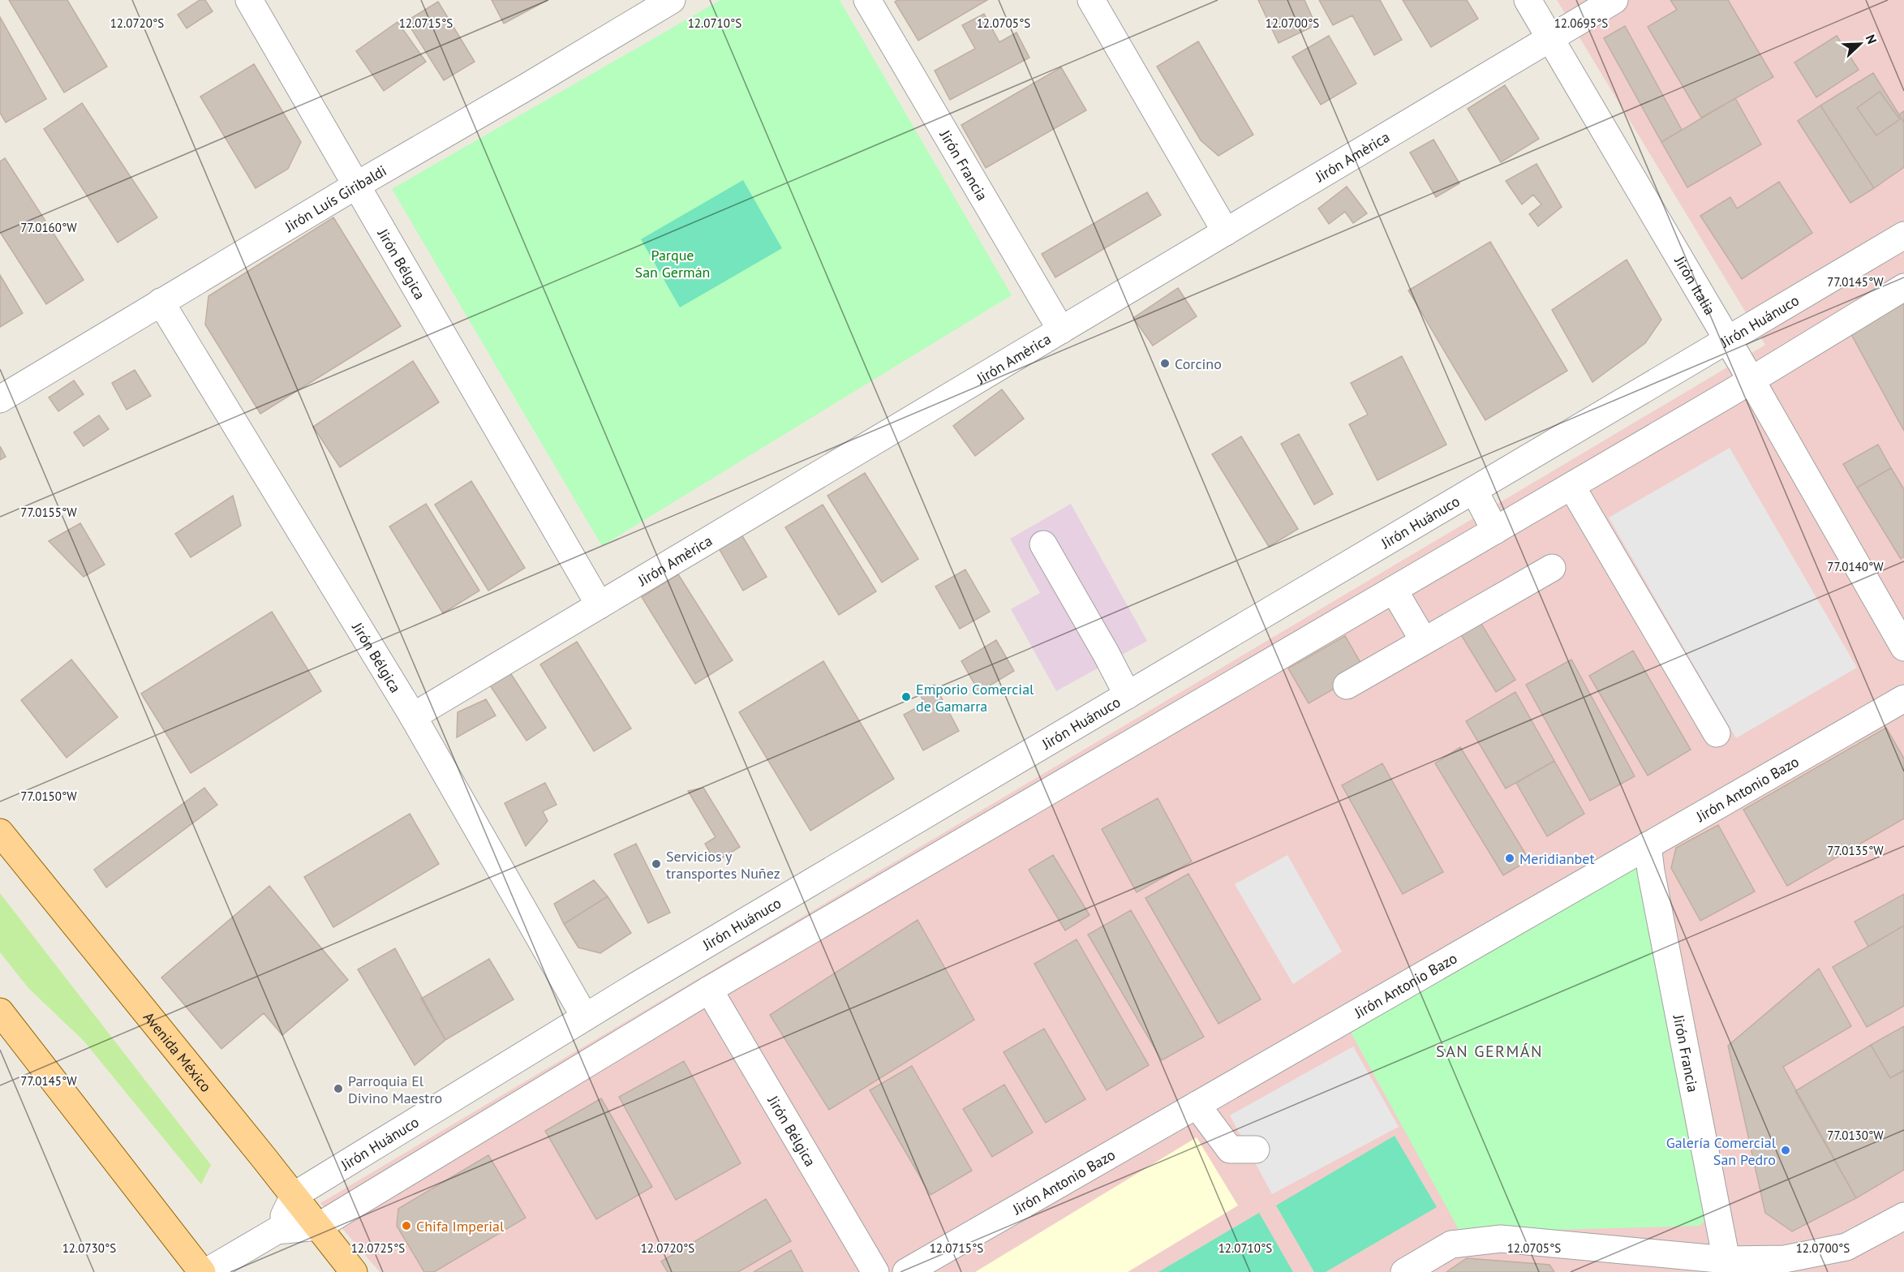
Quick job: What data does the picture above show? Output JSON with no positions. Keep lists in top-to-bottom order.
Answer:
{
  "streets": {
    "main road": ["Avenida México"],
    "street": [
      "Jirón Amèrica",
      "Jirón Francia",
      "Jirón Luís Giribaldi",
      "Jirón Bélgica",
      "Jirón Italia",
      "Jirón Huánuco",
      "Jirón Antonio Bazo"
    ]
  },
  "crossings": [
    ["Jirón Amèrica", "Jirón Francia"],
    ["Jirón Amèrica", "Jirón Bélgica"],
    ["Jirón Amèrica", "Jirón Italia"],
    ["Jirón Francia", "Jirón Antonio Bazo"],
    ["Jirón Luís Giribaldi", "Jirón Bélgica"],
    ["Jirón Bélgica", "Jirón Huánuco"],
    ["Jirón Italia", "Jirón Huánuco"],
    ["Jirón Huánuco", "Avenida México"]
  ],
  "districts": ["SAN GERMÁN"],
  "parks": ["Parque San Germán"],
  "places": [
    "Corcino",
    "Emporio Comercial de Gamarra",
    "Meridianbet",
    "Servicios y transportes Nuñez",
    "Parroquia El Divino Maestro",
    "Galería Comercial San Pedro",
    "Chifa Imperial"
  ],
  "north": "top right",
  "coordinates": [
    "12.0720°S",
    "12.0715°S",
    "12.0710°S",
    "12.0705°S",
    "12.0700°S",
    "12.0695°S",
    "77.0160°W",
    "77.0145°W",
    "77.0155°W",
    "77.0140°W",
    "77.0150°W",
    "77.0135°W",
    "77.0130°W",
    "12.0730°S",
    "12.0725°S"
  ]
}
